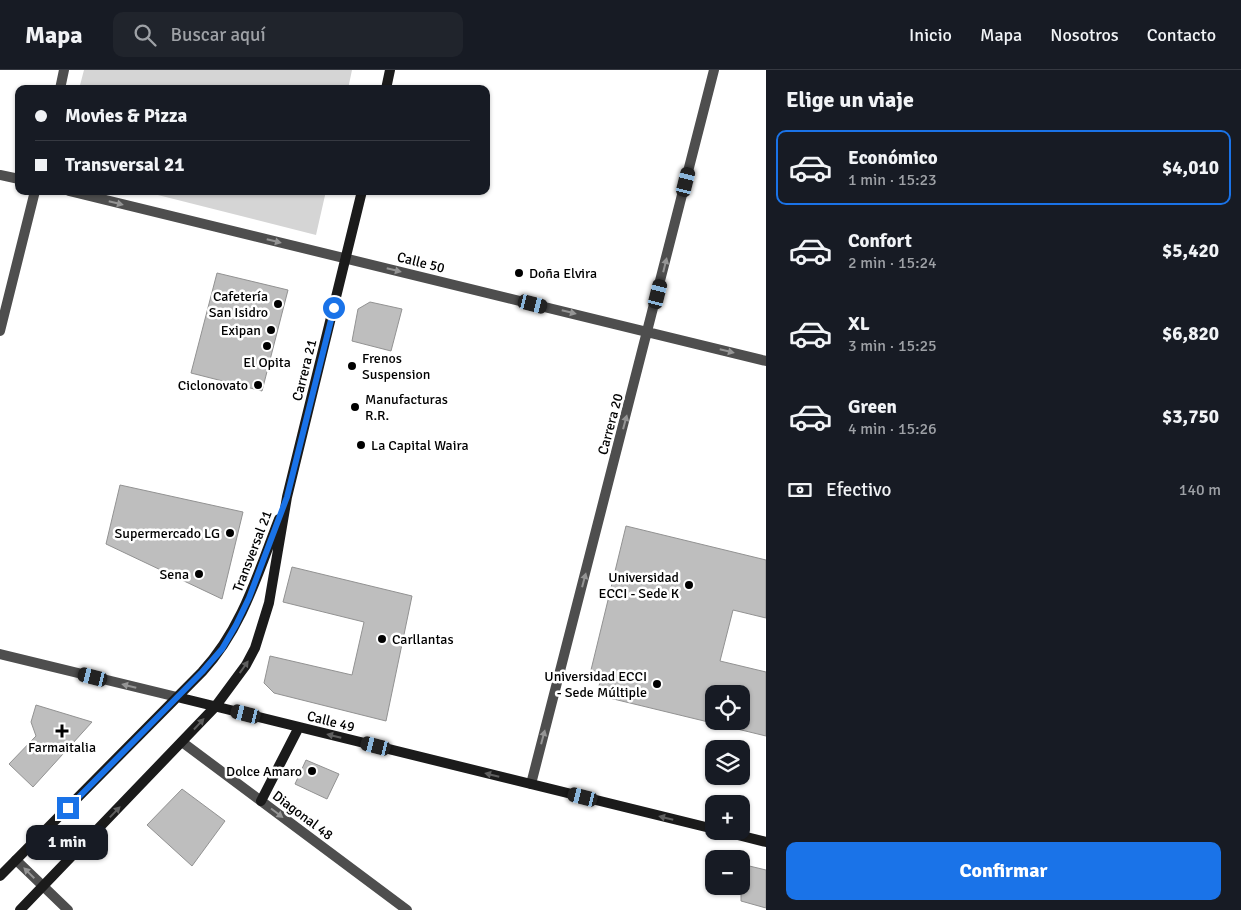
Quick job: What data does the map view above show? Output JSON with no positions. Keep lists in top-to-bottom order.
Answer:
{
  "streets": {
    "street": [
      "Calle 50",
      "Carrera 21",
      "Carrera 20",
      "Transversal 21",
      "Calle 49",
      "Diagonal 48"
    ]
  },
  "crossings": [
    ["Calle 50", "Carrera 21"],
    ["Calle 50", "Carrera 20"],
    ["Carrera 21", "Transversal 21"],
    ["Carrera 20", "Calle 49"],
    ["Transversal 21", "Calle 49"],
    ["Transversal 21", "Diagonal 48"]
  ],
  "one_way": [
    "Calle 50",
    "Carrera 20",
    "Calle 49",
    "Diagonal 48"
  ],
  "places": {
    "other": [
      "Doña Elvira",
      "Cafetería San Isidro",
      "Exipan",
      "El Opita",
      "Frenos Suspension",
      "Ciclonovato",
      "Manufacturas R.R.",
      "La Capital Waira",
      "Supermercado LG",
      "Sena",
      "Universidad ECCI - Sede K",
      "Carllantas",
      "Universidad ECCI - Sede Múltiple",
      "Dolce Amaro"
    ],
    "health": ["Farmaitalia"]
  },
  "page": {
    "header": "Mapa",
    "search": "Buscar aquí",
    "nav": [
      "Inicio",
      "Mapa",
      "Nosotros",
      "Contacto"
    ],
    "heading": "Elige un viaje",
    "banner": ["Movies & Pizza", "Transversal 21"],
    "list": [
      {
        "name": "Económico",
        "note": "1 min · 15:23",
        "value": "$4,010"
      },
      {
        "name": "Confort",
        "note": "2 min · 15:24",
        "value": "$5,420"
      },
      {
        "name": "XL",
        "note": "3 min · 15:25",
        "value": "$6,820"
      },
      {
        "name": "Green",
        "note": "4 min · 15:26",
        "value": "$3,750"
      }
    ],
    "pay": ["Efectivo", "140 m"],
    "map_buttons": ["+", "−"],
    "bubble": "1 min",
    "buttons": "Confirmar"
  }
}
